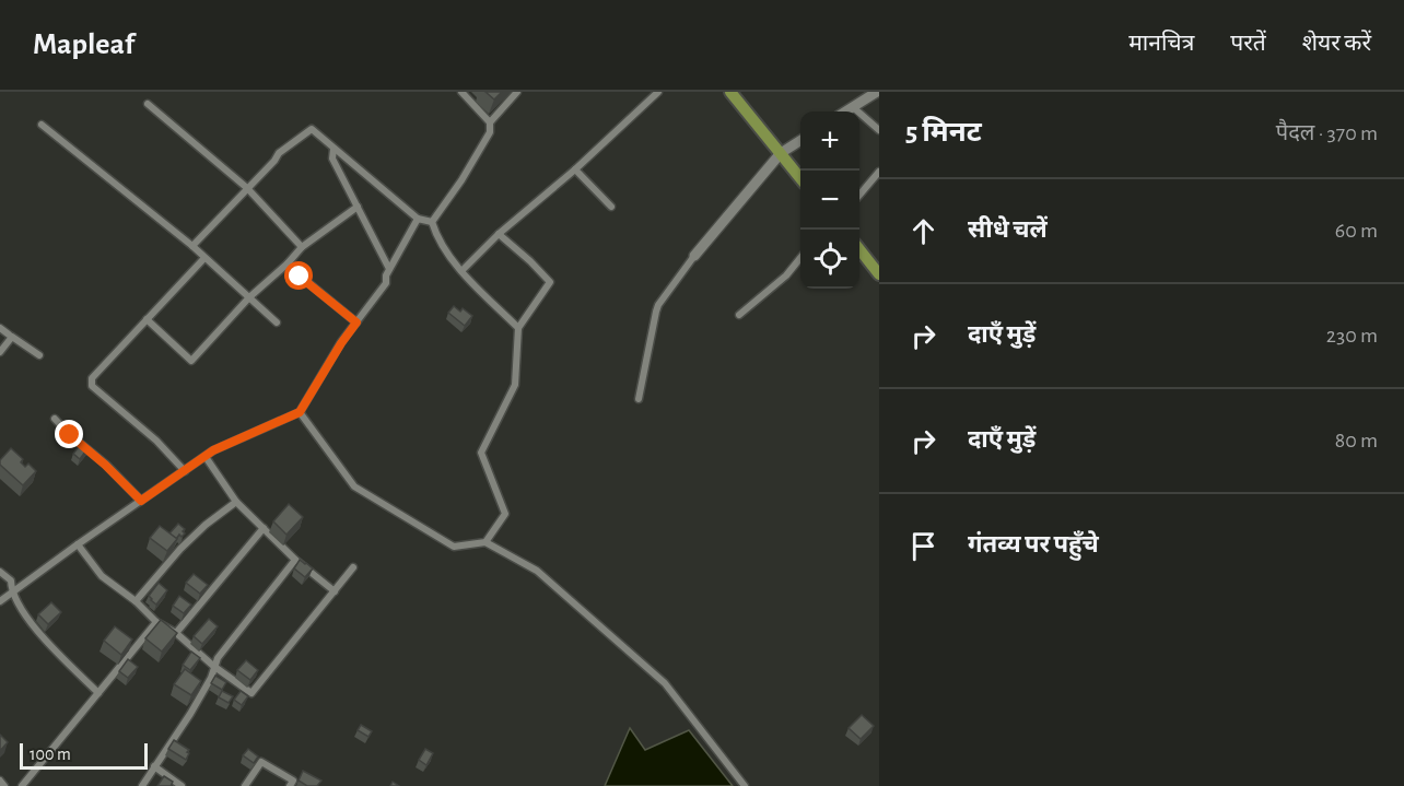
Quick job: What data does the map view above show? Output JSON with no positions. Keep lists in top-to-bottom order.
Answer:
{
  "scale_bar": "100 m",
  "page": {
    "header": "Mapleaf",
    "nav": ["मानचित्र", "परतें", "शेयर करें"],
    "heading": ["5 मिनट", "पैदल · 370 m"],
    "map_buttons": ["+", "−"],
    "list": [
      ["सीधे चलें", "60 m"],
      ["दाएँ मुड़ें", "230 m"],
      ["दाएँ मुड़ें", "80 m"],
      "गंतव्य पर पहुँचे"
    ],
    "scale": "100 m"
  }
}
